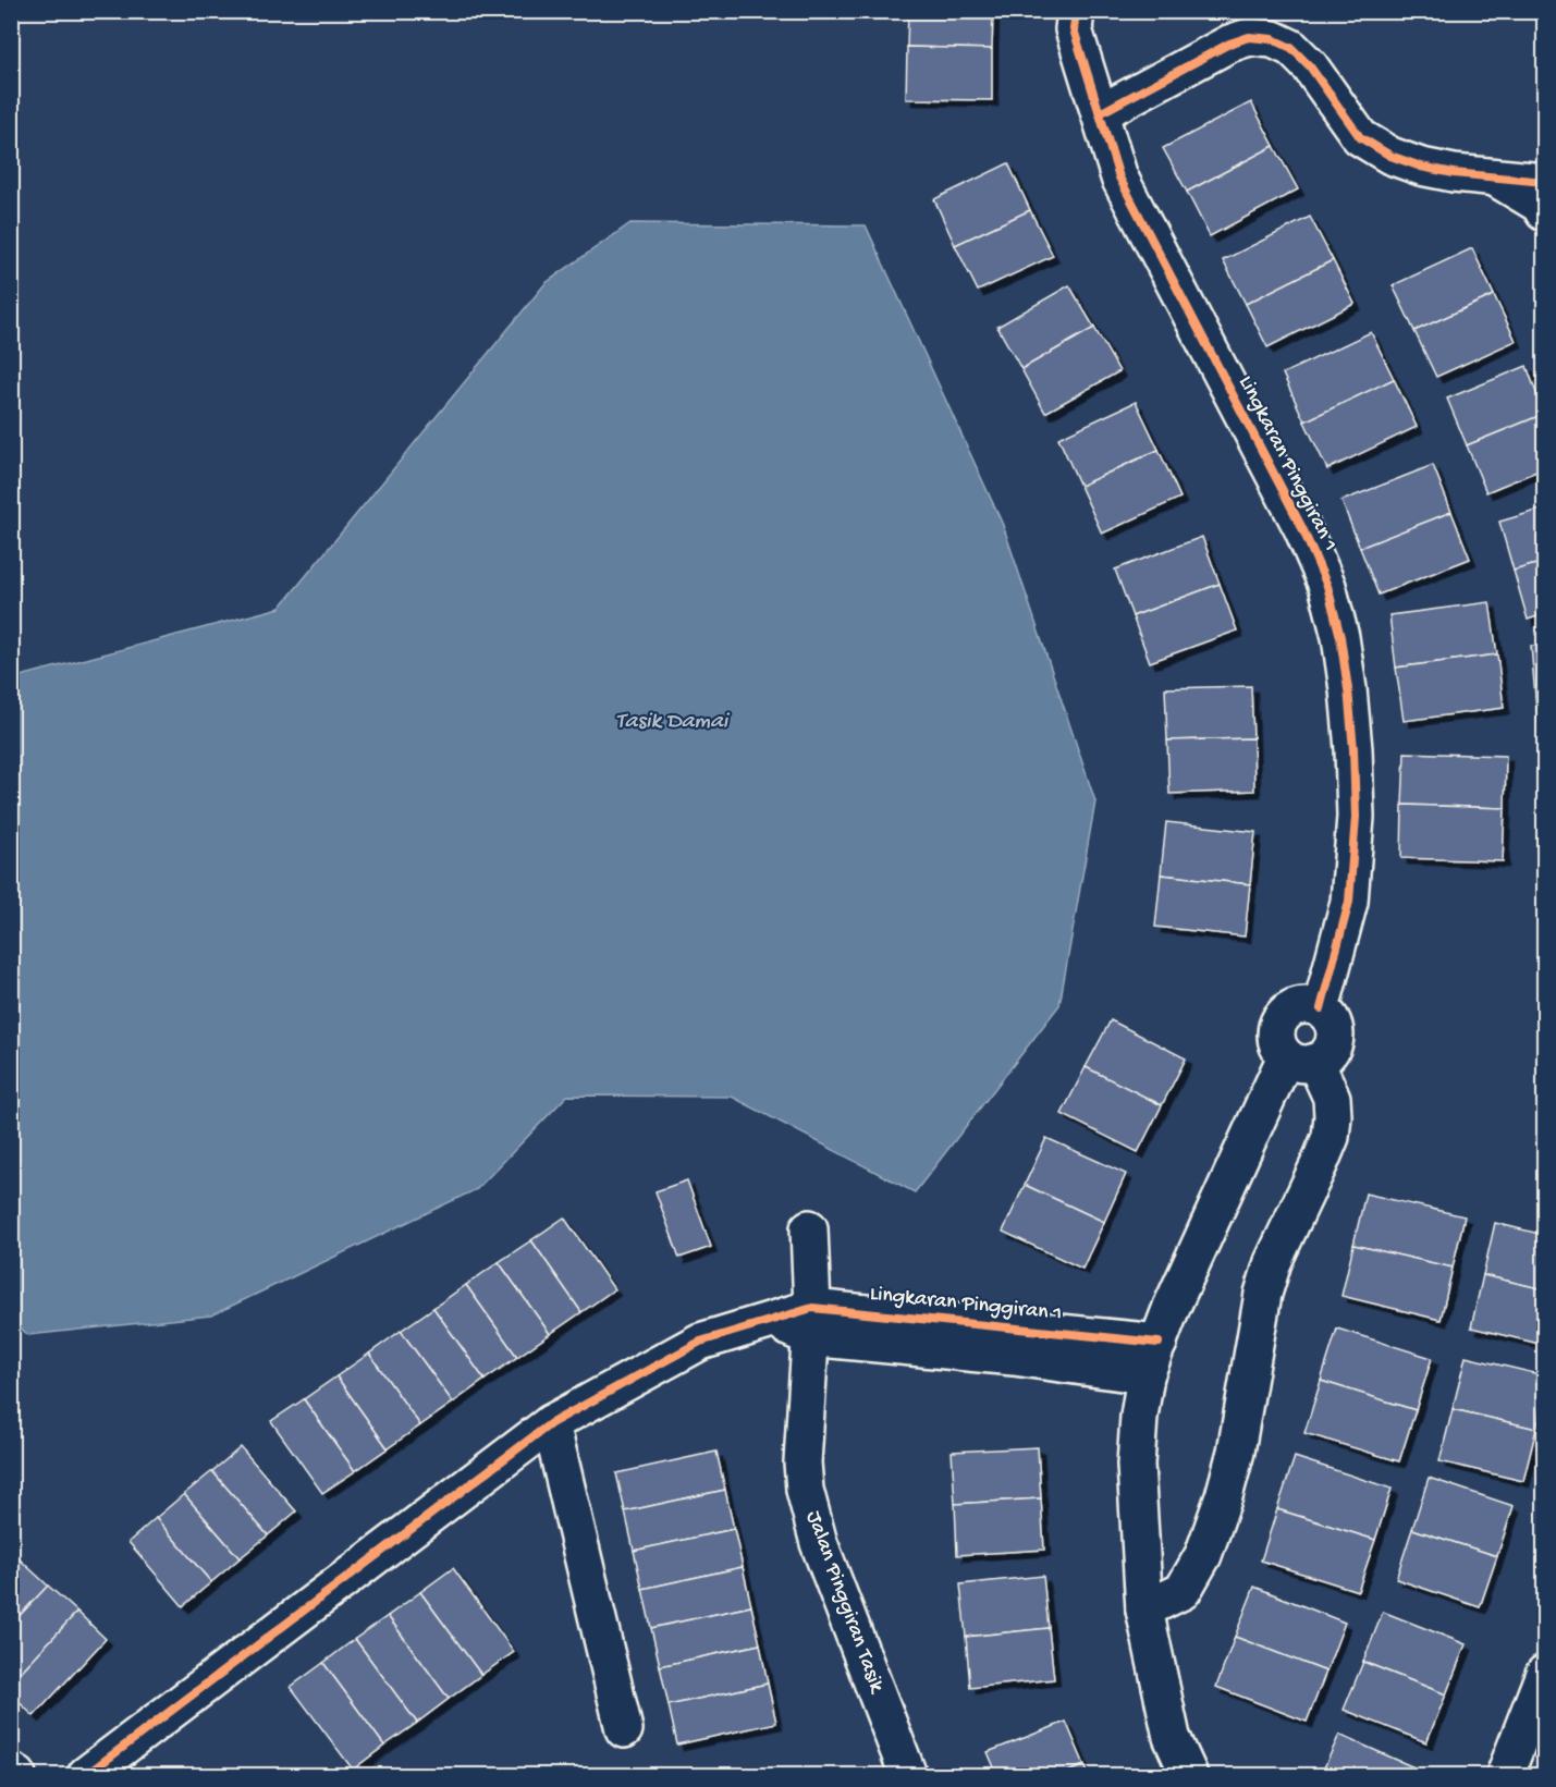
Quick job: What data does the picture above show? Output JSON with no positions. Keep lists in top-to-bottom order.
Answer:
{
  "streets": {
    "street": ["Lingkaran Pinggiran 1", "Jalan Pinggiran Tasik"]
  },
  "crossings": [
    ["Lingkaran Pinggiran 1", "Jalan Pinggiran Tasik"]
  ],
  "water": ["Tasik Damai"]
}
